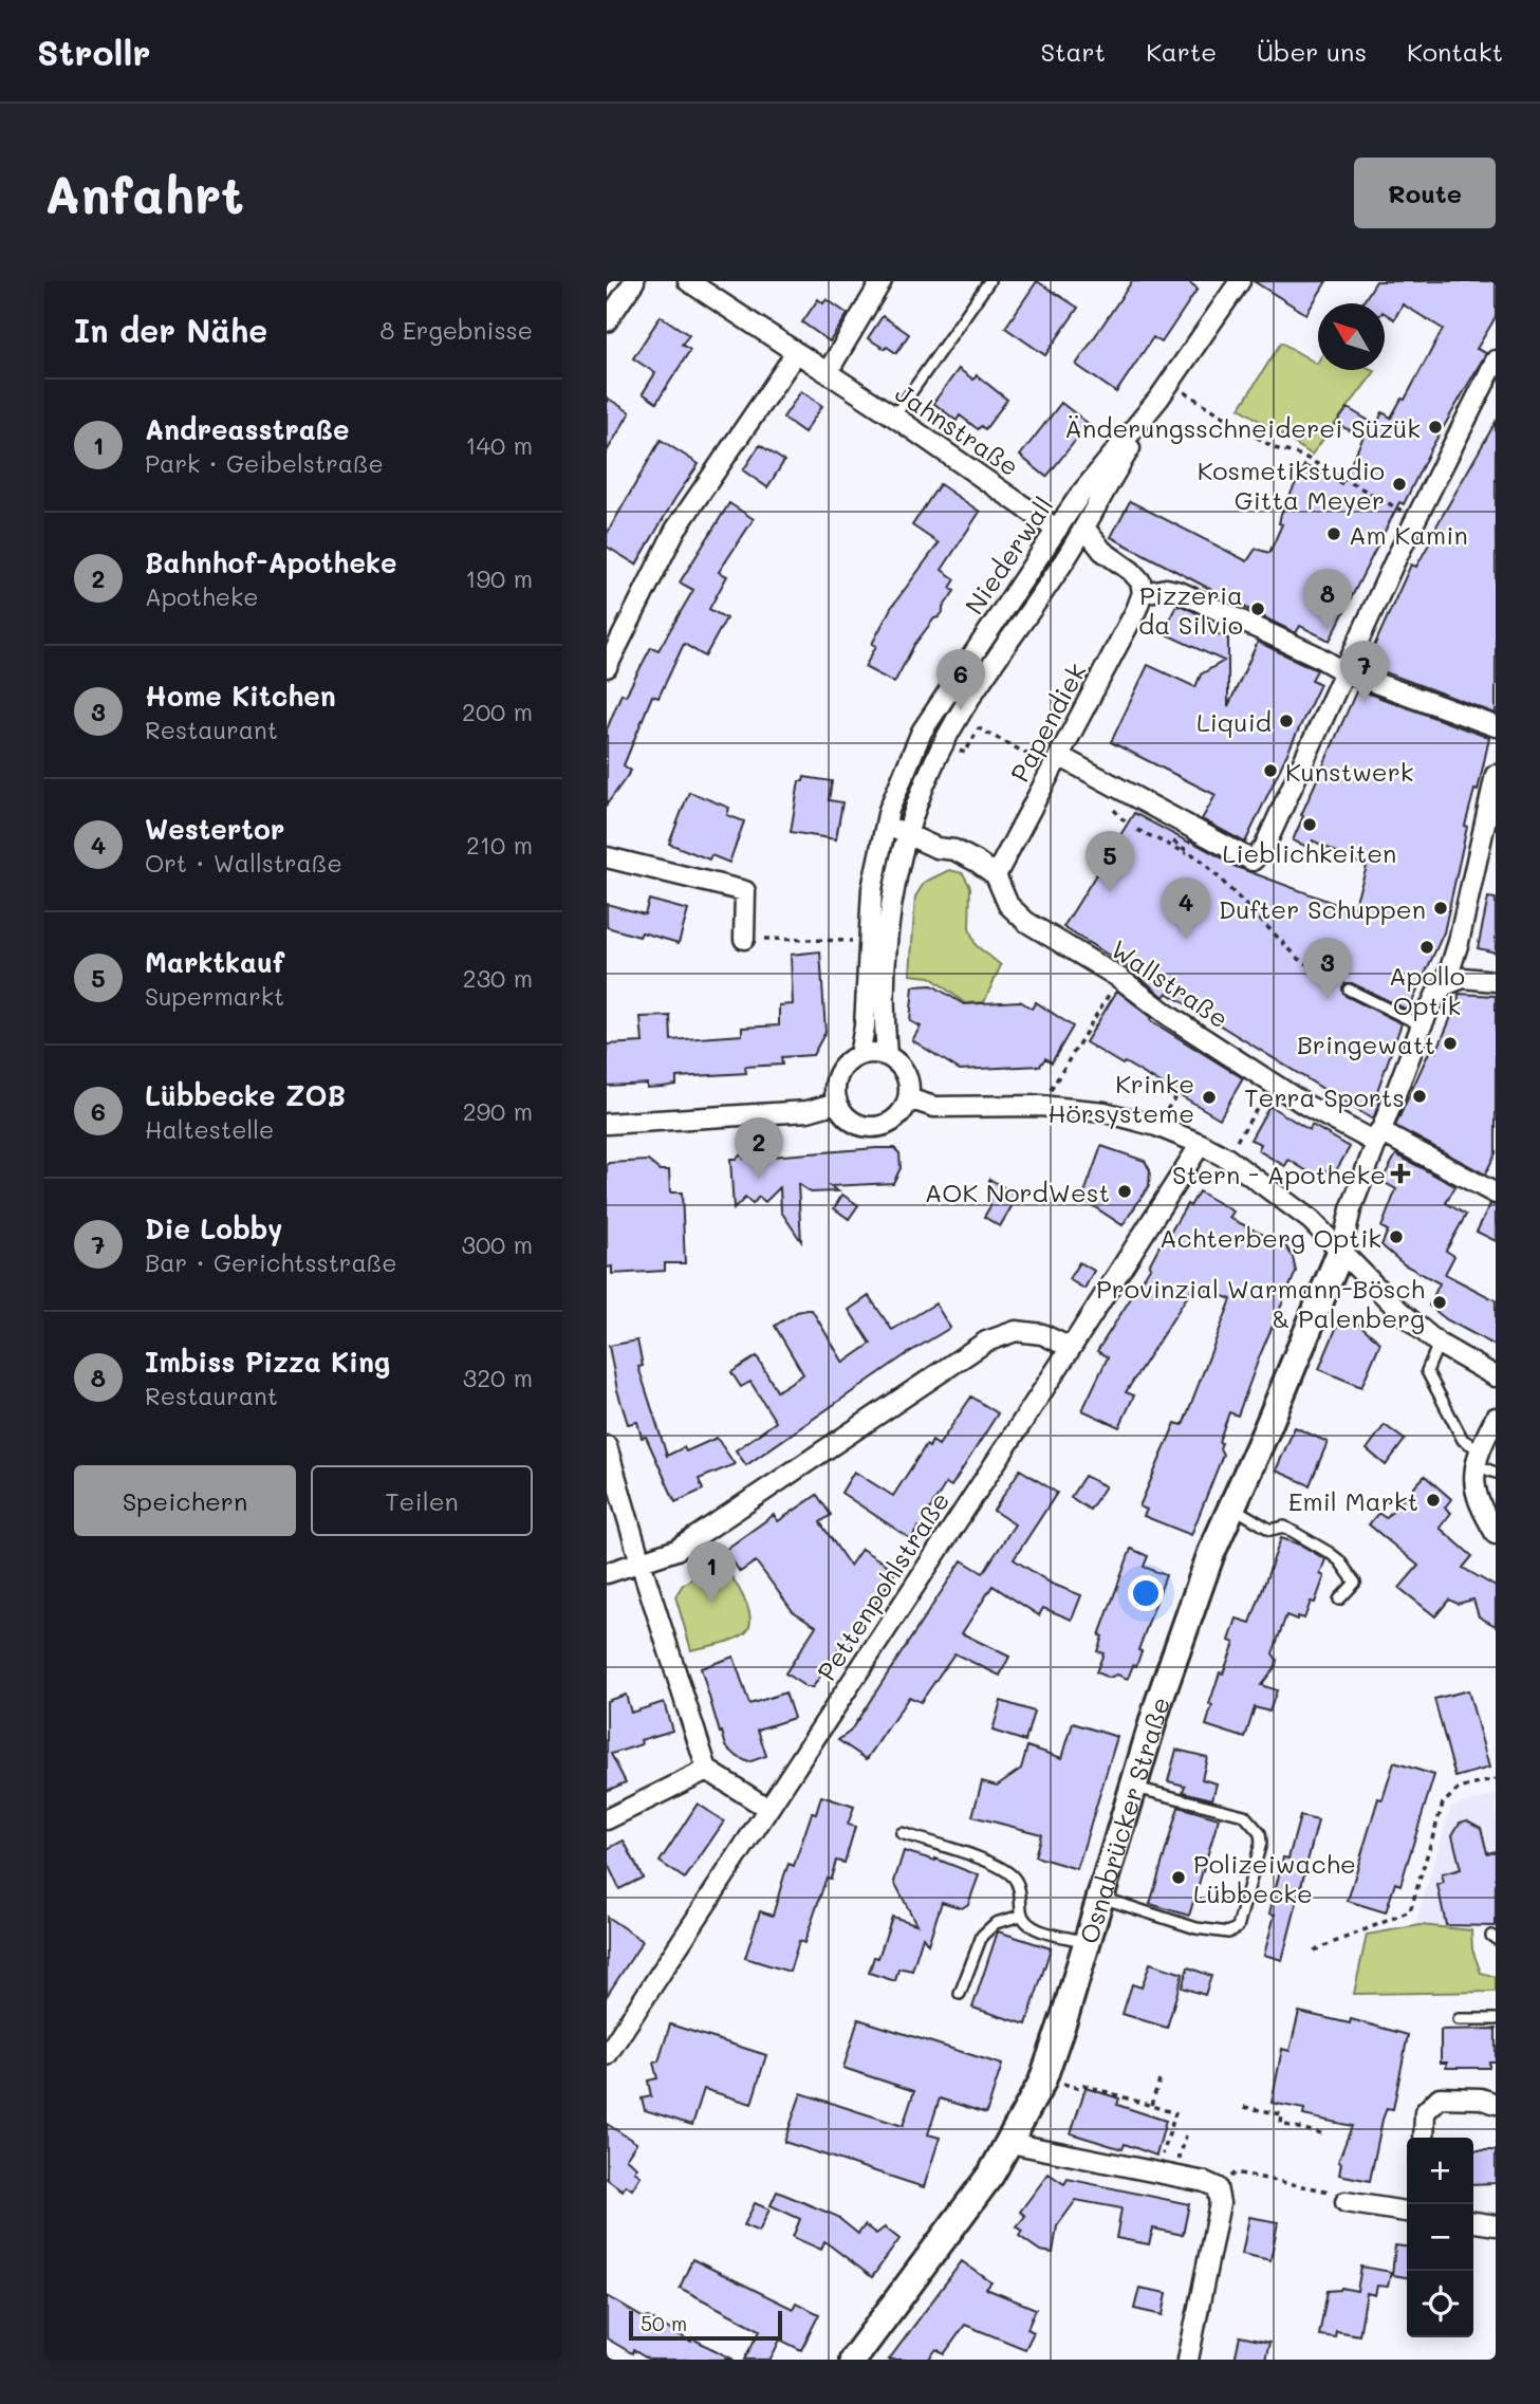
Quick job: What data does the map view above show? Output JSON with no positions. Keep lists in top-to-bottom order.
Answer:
{
  "streets": {
    "street": [
      "Jahnstraße",
      "Niederwall",
      "Papendiek",
      "Wallstraße",
      "Pettenpohlstraße",
      "Osnabrücker Straße"
    ]
  },
  "crossings": [
    ["Jahnstraße", "Niederwall"],
    ["Papendiek", "Wallstraße"]
  ],
  "places": {
    "other": [
      "Änderungsschneiderei Süzük",
      "Kosmetikstudio Gitta Meyer",
      "Am Kamin",
      "Pizzeria da Silvio",
      "Liquid",
      "Kunstwerk",
      "Lieblichkeiten",
      "Dufter Schuppen",
      "Apollo Optik",
      "Bringewatt",
      "Terra Sports",
      "Krinke Hörsysteme",
      "AOK NordWest",
      "Achterberg Optik",
      "Provinzial Warmann-Bösch & Palenberg",
      "Emil Markt",
      "Polizeiwache Lübbecke"
    ],
    "health": ["Stern - Apotheke"]
  },
  "scale_bar": "50 m",
  "north": "top left",
  "page": {
    "header": "Strollr",
    "nav": [
      "Start",
      "Karte",
      "Über uns",
      "Kontakt"
    ],
    "buttons": [
      "Route",
      ["Speichern", "Teilen"]
    ],
    "title": "Anfahrt",
    "heading": ["In der Nähe", "8 Ergebnisse"],
    "list": [
      {
        "mark": "1",
        "name": "Andreasstraße",
        "note": "Park · Geibelstraße",
        "value": "140 m"
      },
      {
        "mark": "2",
        "name": "Bahnhof-Apotheke",
        "note": "Apotheke",
        "value": "190 m"
      },
      {
        "mark": "3",
        "name": "Home Kitchen",
        "note": "Restaurant",
        "value": "200 m"
      },
      {
        "mark": "4",
        "name": "Westertor",
        "note": "Ort · Wallstraße",
        "value": "210 m"
      },
      {
        "mark": "5",
        "name": "Marktkauf",
        "note": "Supermarkt",
        "value": "230 m"
      },
      {
        "mark": "6",
        "name": "Lübbecke ZOB",
        "note": "Haltestelle",
        "value": "290 m"
      },
      {
        "mark": "7",
        "name": "Die Lobby",
        "note": "Bar · Gerichtsstraße",
        "value": "300 m"
      },
      {
        "mark": "8",
        "name": "Imbiss Pizza King",
        "note": "Restaurant",
        "value": "320 m"
      }
    ],
    "pins": [
      "8",
      "7",
      "6",
      "5",
      "4",
      "3",
      "2",
      "1"
    ],
    "map_buttons": ["+", "−"],
    "scale": "50 m"
  }
}
